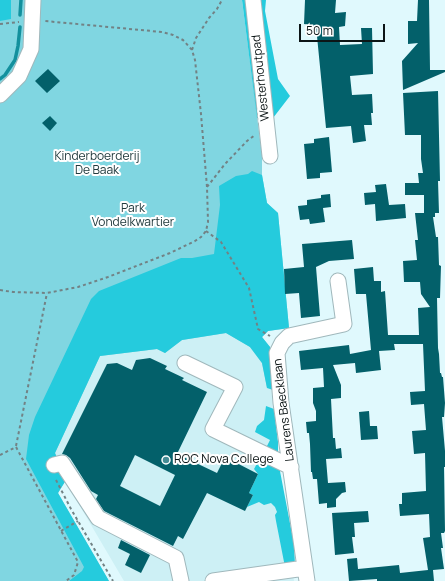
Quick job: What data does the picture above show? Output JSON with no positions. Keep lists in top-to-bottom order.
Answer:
{
  "streets": {
    "street": ["Westerhoutpad", "Laurens Baecklaan"]
  },
  "parks": ["Kinderboerderij De Baak", "Park Vondelkwartier"],
  "places": ["ROC Nova College"],
  "scale_bar": "50 m"
}
